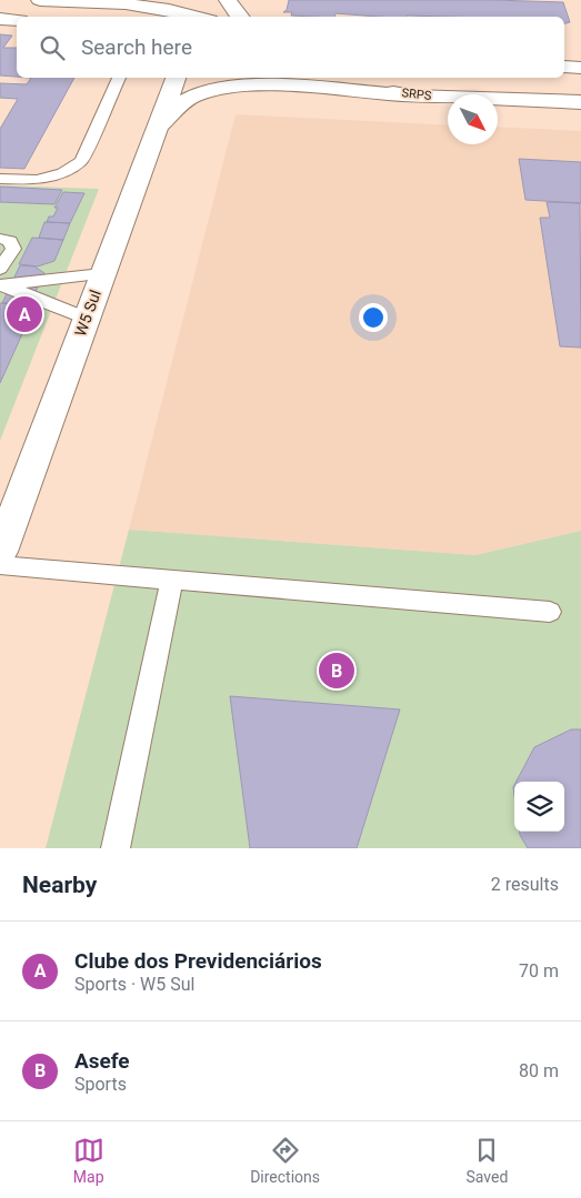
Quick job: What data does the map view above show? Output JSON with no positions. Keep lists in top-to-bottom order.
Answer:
{
  "streets": {
    "main road": ["SRPS", "W5 Sul"]
  },
  "north": "bottom right",
  "page": {
    "search": "Search here",
    "pins": ["A", "B"],
    "heading": ["Nearby", "2 results"],
    "list": [
      {
        "mark": "A",
        "name": "Clube dos Previdenciários",
        "note": "Sports · W5 Sul",
        "value": "70 m"
      },
      {
        "mark": "B",
        "name": "Asefe",
        "note": "Sports",
        "value": "80 m"
      }
    ],
    "nav": ["Map", "Directions", "Saved"]
  }
}
